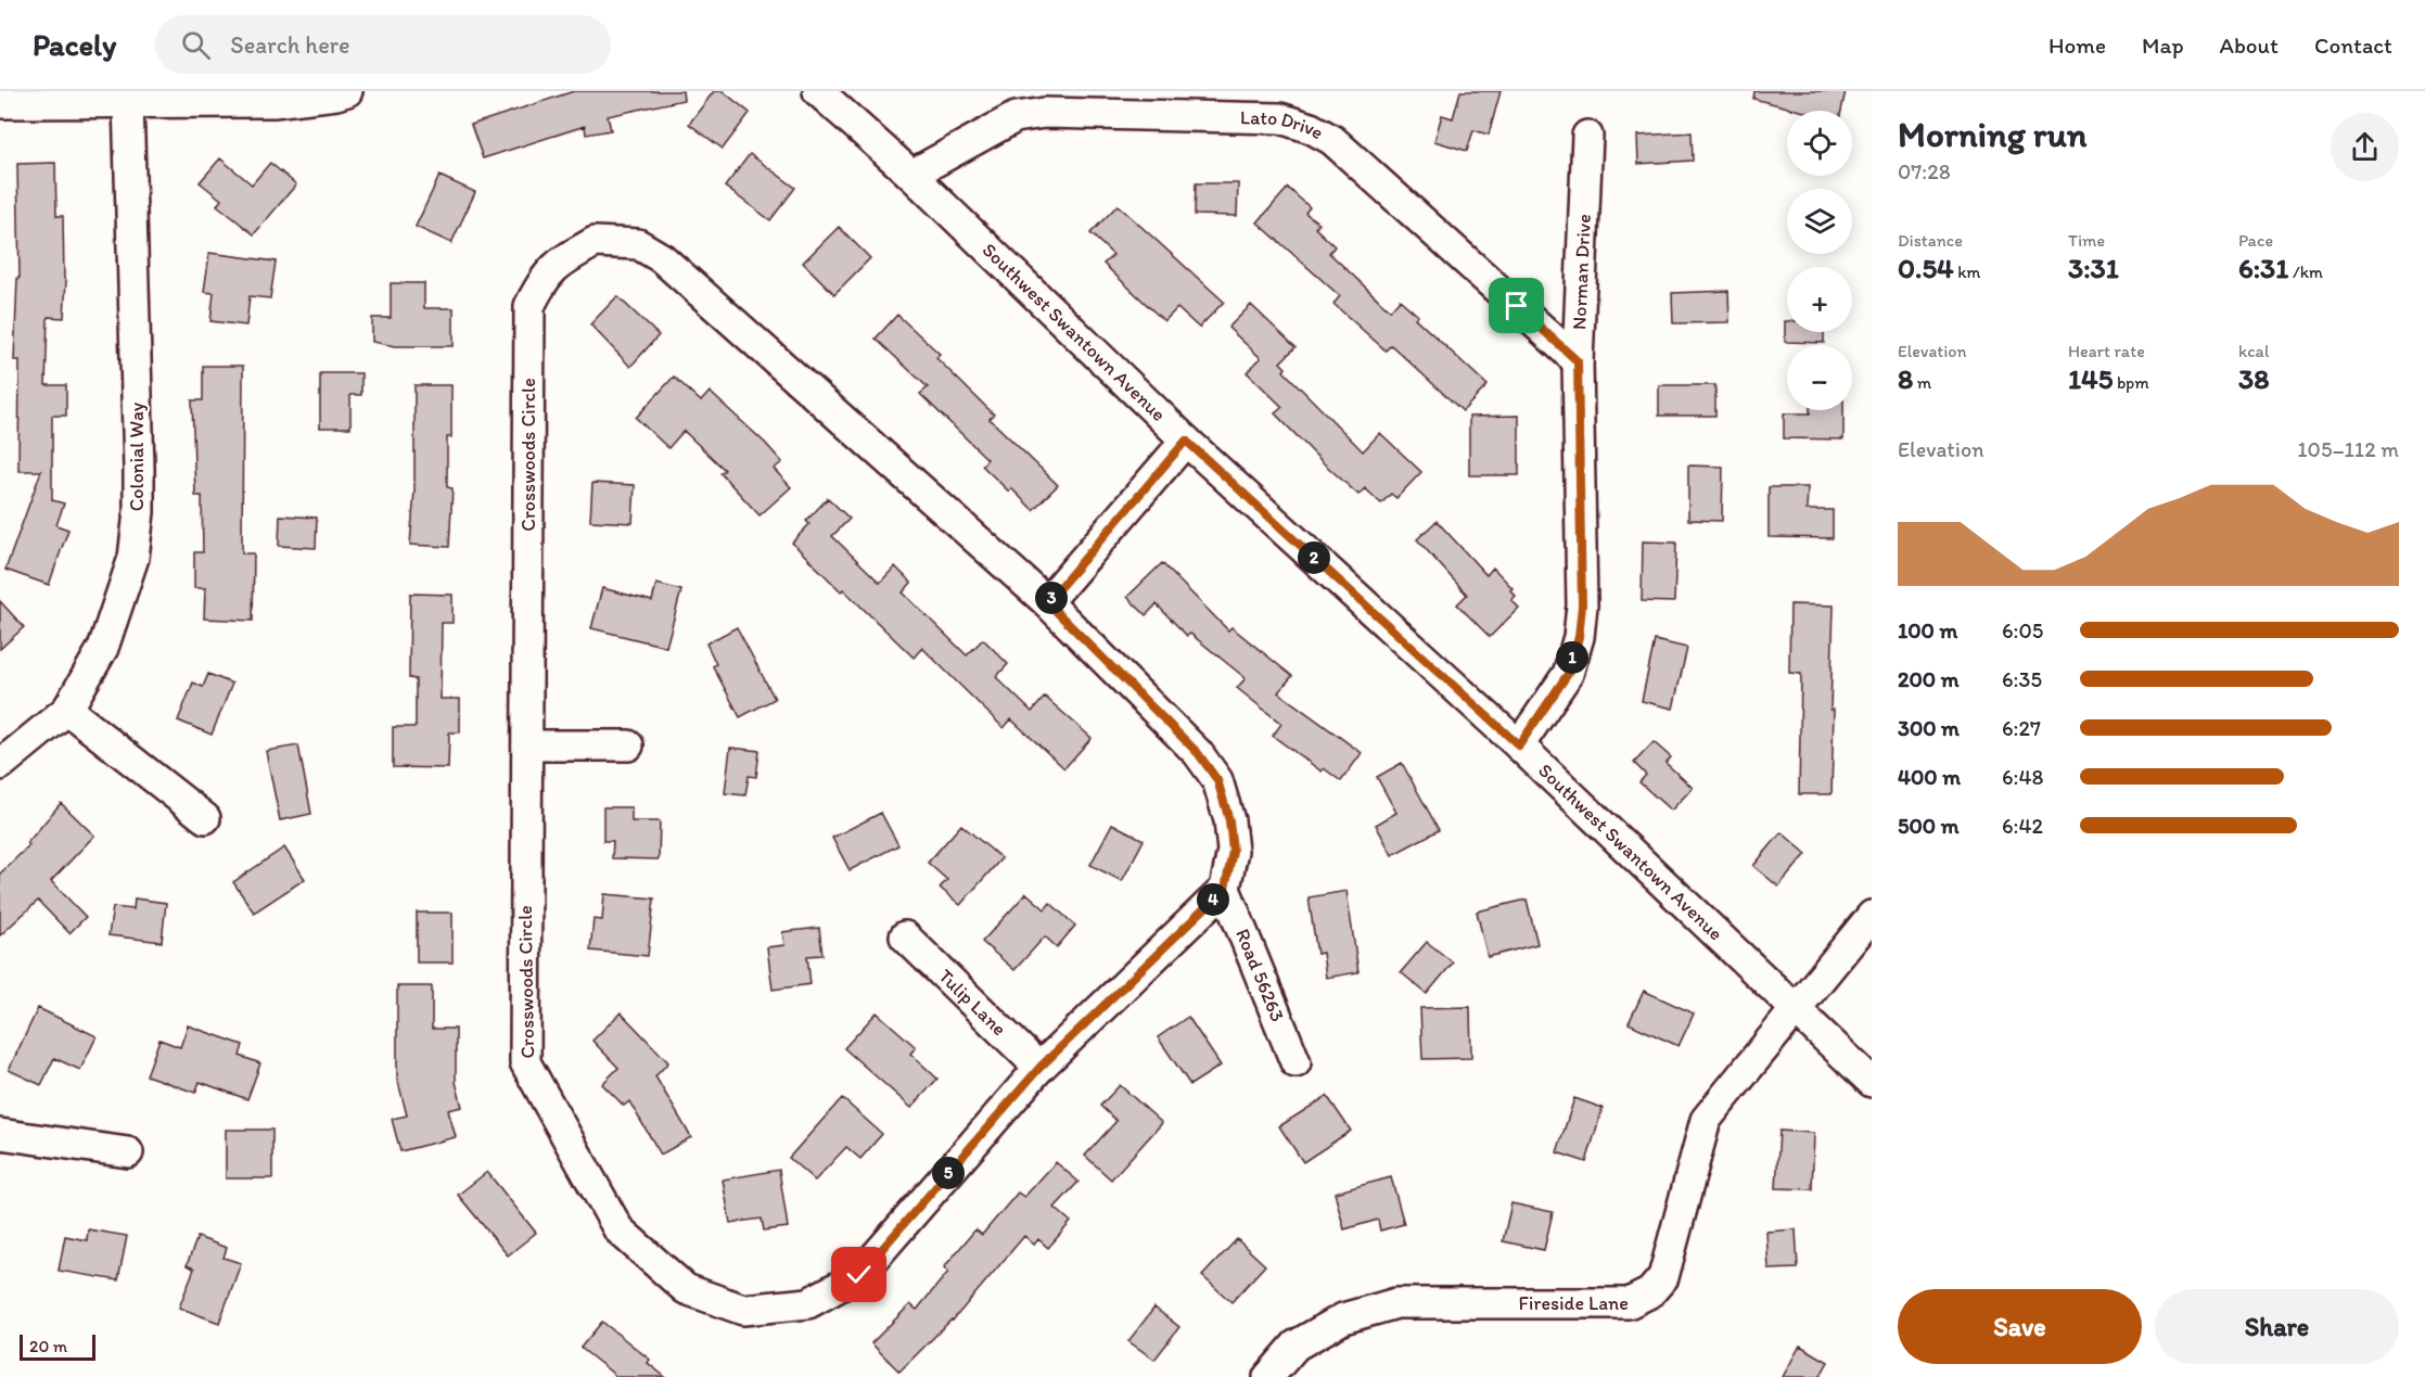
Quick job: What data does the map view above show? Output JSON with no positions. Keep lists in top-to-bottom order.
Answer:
{
  "streets": {
    "street": [
      "Lato Drive",
      "Norman Drive",
      "Southwest Swantown Avenue",
      "Crosswoods Circle",
      "Colonial Way",
      "Road 56263",
      "Tulip Lane",
      "Fireside Lane"
    ]
  },
  "crossings": [
    ["Lato Drive", "Norman Drive"],
    ["Lato Drive", "Southwest Swantown Avenue"],
    ["Norman Drive", "Southwest Swantown Avenue"],
    ["Southwest Swantown Avenue", "Fireside Lane"],
    ["Crosswoods Circle", "Road 56263"],
    ["Crosswoods Circle", "Tulip Lane"]
  ],
  "scale_bar": "20 m",
  "page": {
    "header": "Pacely",
    "search": "Search here",
    "nav": [
      "Home",
      "Map",
      "About",
      "Contact"
    ],
    "heading": ["Morning run", "07:28"],
    "map_buttons": ["+", "−"],
    "stats": [
      ["Distance", "0.54 km"],
      ["Time", "3:31"],
      ["Pace", "6:31 /km"],
      ["Elevation", "8 m"],
      ["Heart rate", "145 bpm"],
      ["kcal", "38"]
    ],
    "chart": ["Elevation", "105–112 m"],
    "pins": [
      "2",
      "3",
      "1",
      "4",
      "5"
    ],
    "list": [
      {
        "name": "100 m",
        "note": "6:05"
      },
      {
        "name": "200 m",
        "note": "6:35"
      },
      {
        "name": "300 m",
        "note": "6:27"
      },
      {
        "name": "400 m",
        "note": "6:48"
      },
      {
        "name": "500 m",
        "note": "6:42"
      }
    ],
    "buttons": ["Save", "Share"],
    "scale": "20 m"
  }
}
